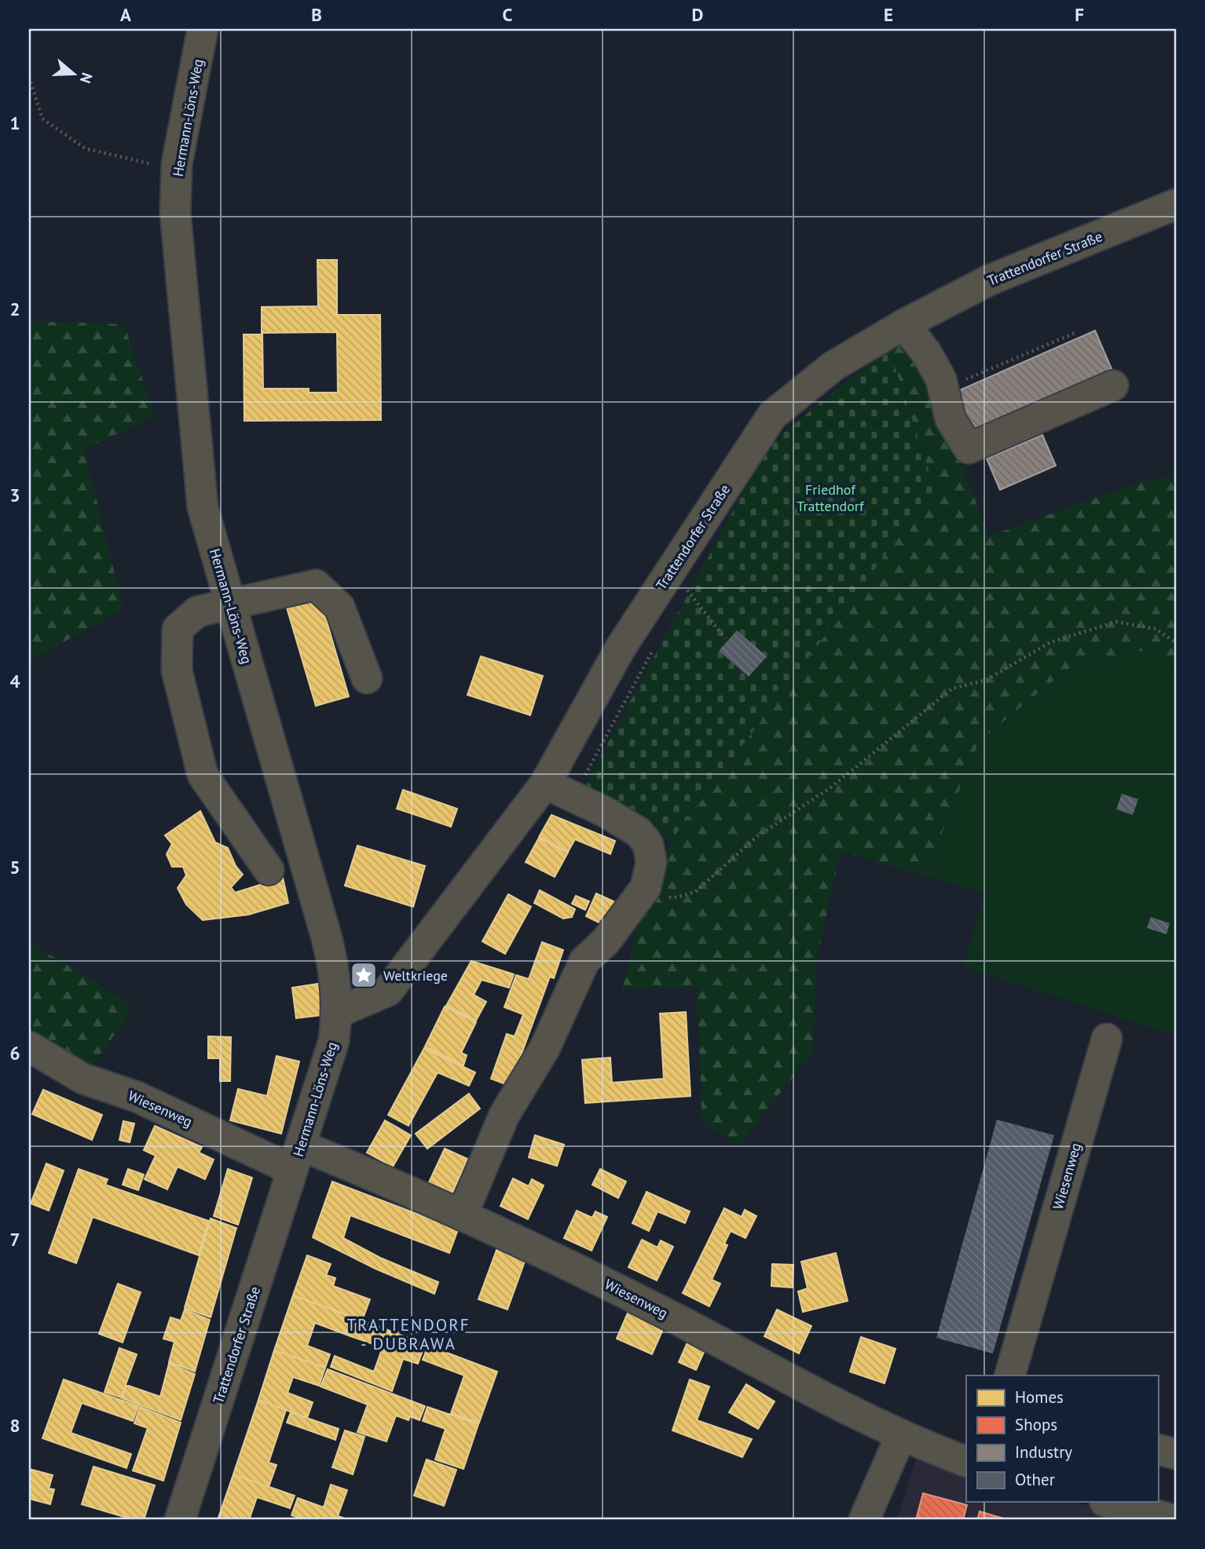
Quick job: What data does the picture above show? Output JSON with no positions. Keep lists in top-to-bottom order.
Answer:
{
  "streets": {
    "street": ["Hermann-Löns-Weg", "Trattendorfer Straße", "Wiesenweg"]
  },
  "crossings": [
    ["Hermann-Löns-Weg", "Trattendorfer Straße"],
    ["Hermann-Löns-Weg", "Wiesenweg"],
    ["Trattendorfer Straße", "Wiesenweg"]
  ],
  "districts": ["TRATTENDORF - DUBRAWA"],
  "parks": ["Friedhof Trattendorf"],
  "places": {
    "place": ["Weltkriege"]
  },
  "legend": [
    "Homes",
    "Shops",
    "Industry",
    "Other"
  ],
  "north": "right",
  "grid": {
    "columns": [
      "A",
      "B",
      "C",
      "D",
      "E",
      "F"
    ],
    "rows": [
      "1",
      "2",
      "3",
      "4",
      "5",
      "6",
      "7",
      "8"
    ]
  }
}
